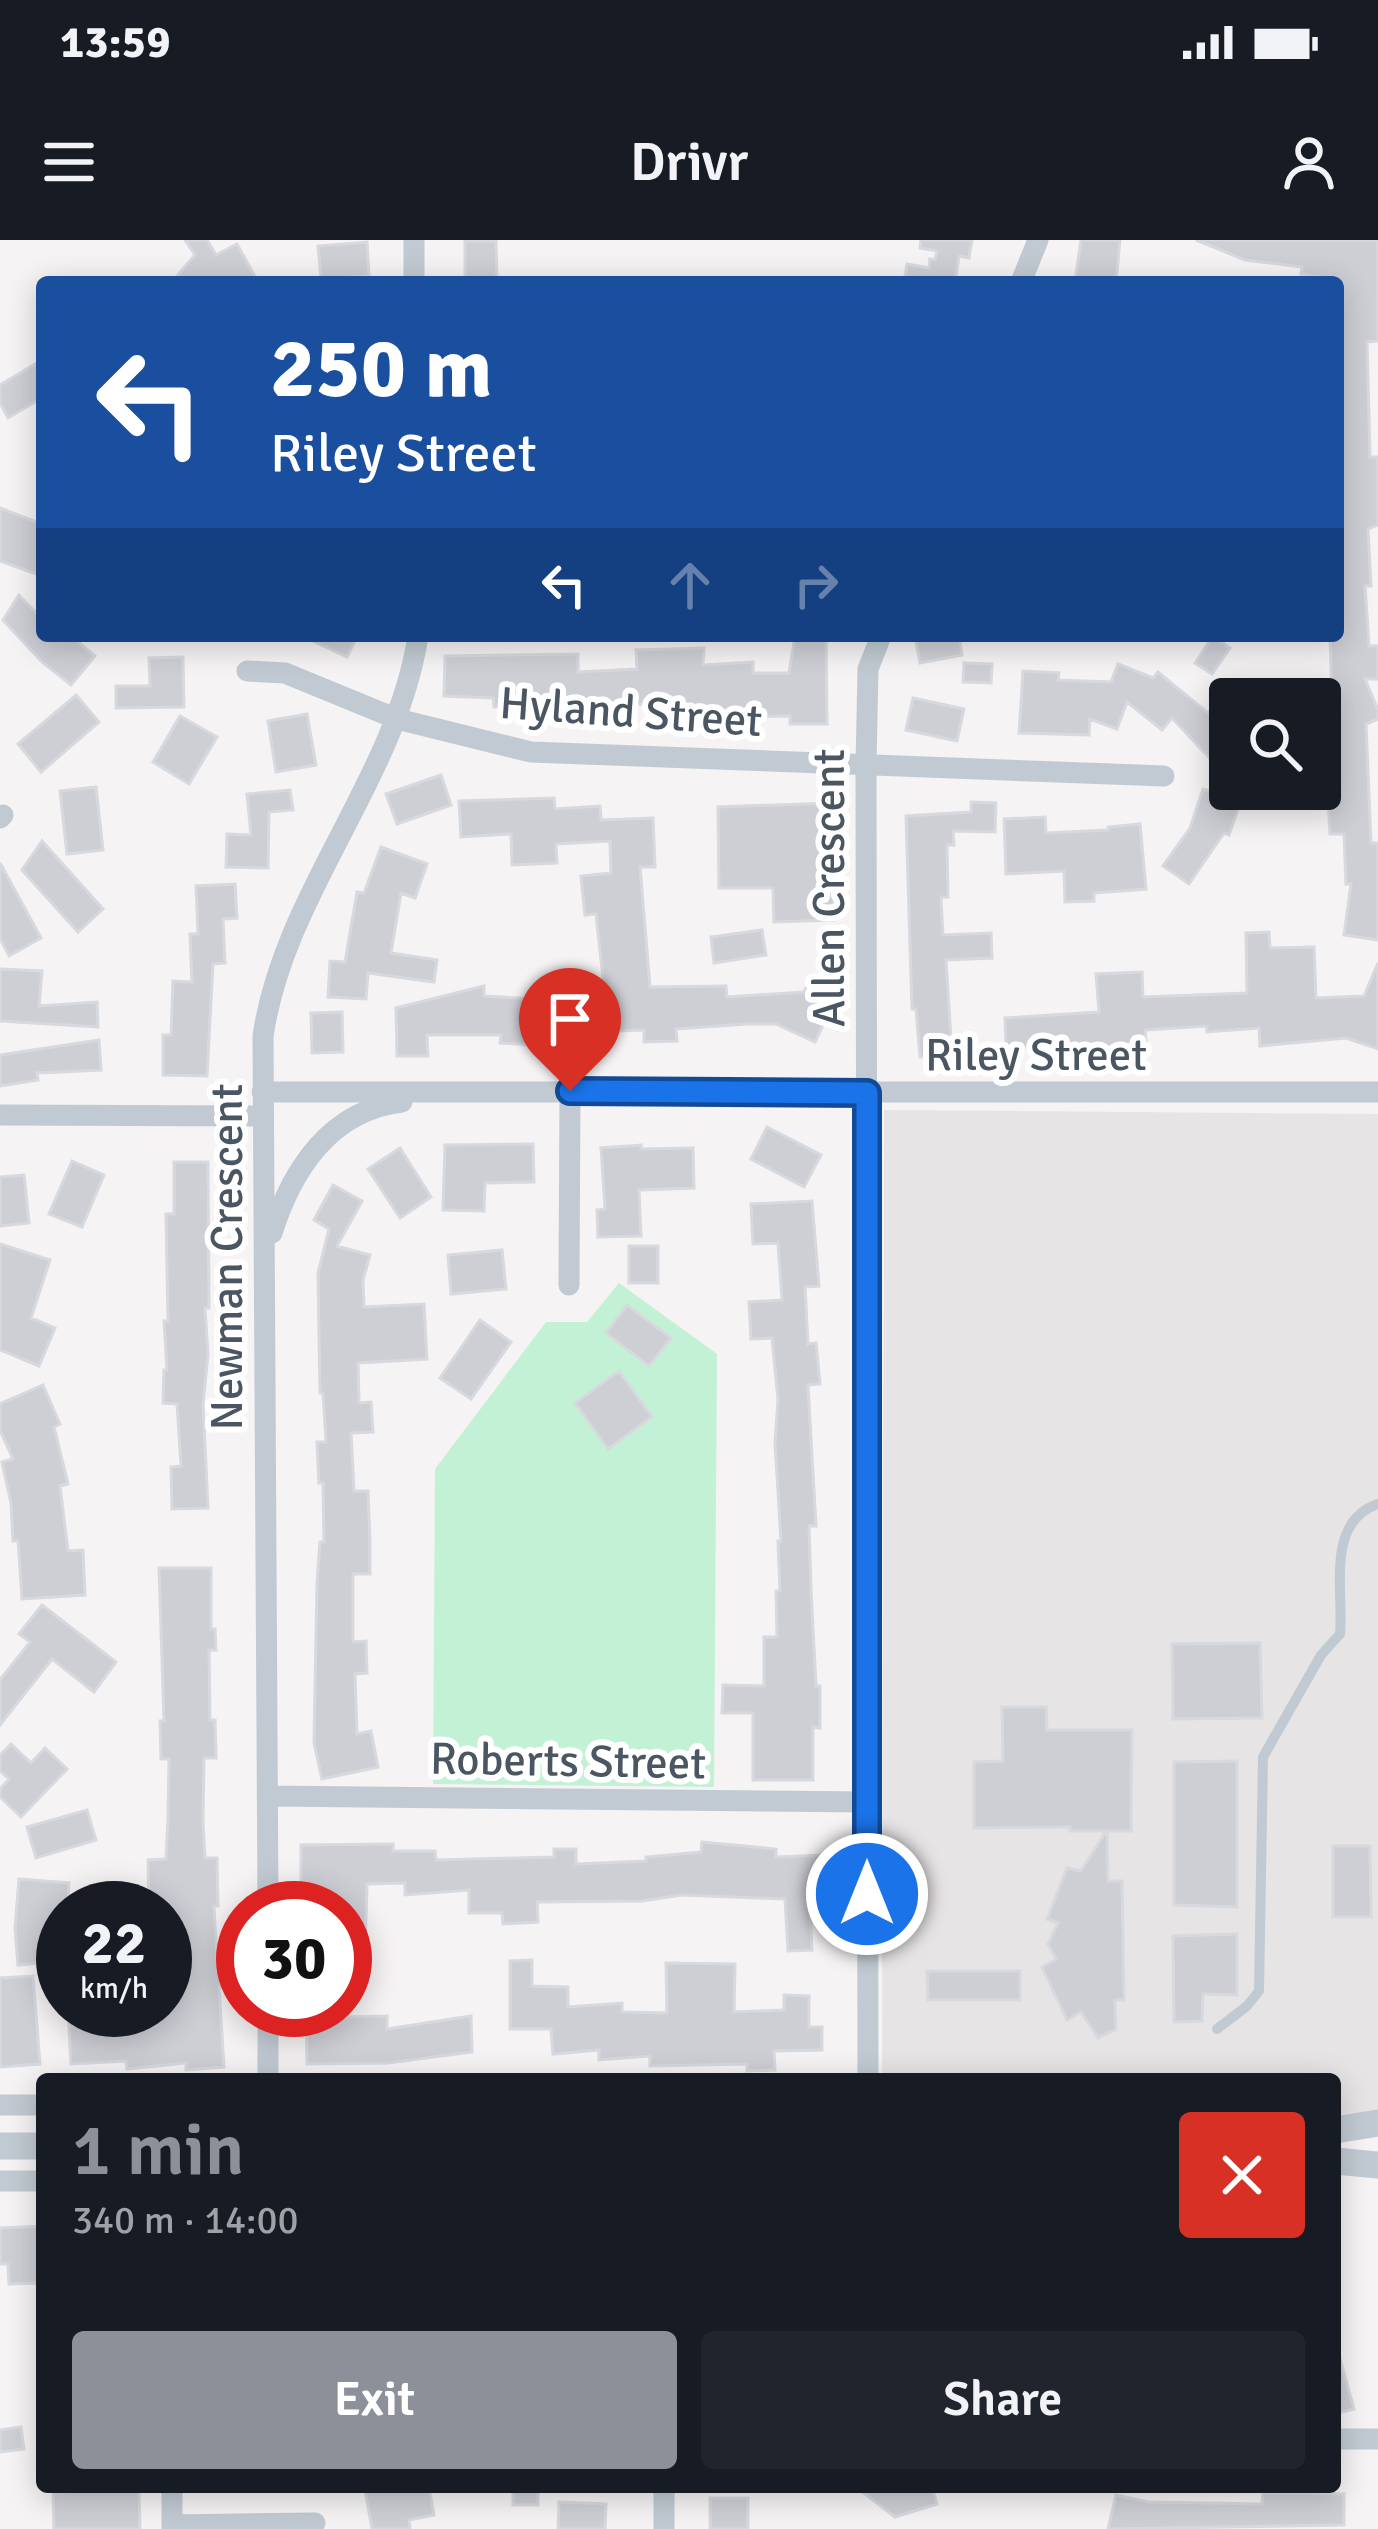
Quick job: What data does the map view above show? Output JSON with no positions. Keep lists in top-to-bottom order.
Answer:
{
  "streets": {
    "street": [
      "Hyland Street",
      "Allen Crescent",
      "Riley Street",
      "Newman Crescent",
      "Roberts Street"
    ]
  },
  "crossings": [
    ["Hyland Street", "Allen Crescent"],
    ["Hyland Street", "Newman Crescent"],
    ["Allen Crescent", "Riley Street"],
    ["Allen Crescent", "Roberts Street"],
    ["Riley Street", "Newman Crescent"],
    ["Newman Crescent", "Roberts Street"]
  ],
  "page": {
    "status": "13:59",
    "header": "Drivr",
    "turn": ["250 m", "Riley Street"],
    "speed": "22 km/h",
    "limit": "30",
    "heading": ["1 min", "340 m · 14:00"],
    "buttons": ["Exit", "Share"]
  }
}
